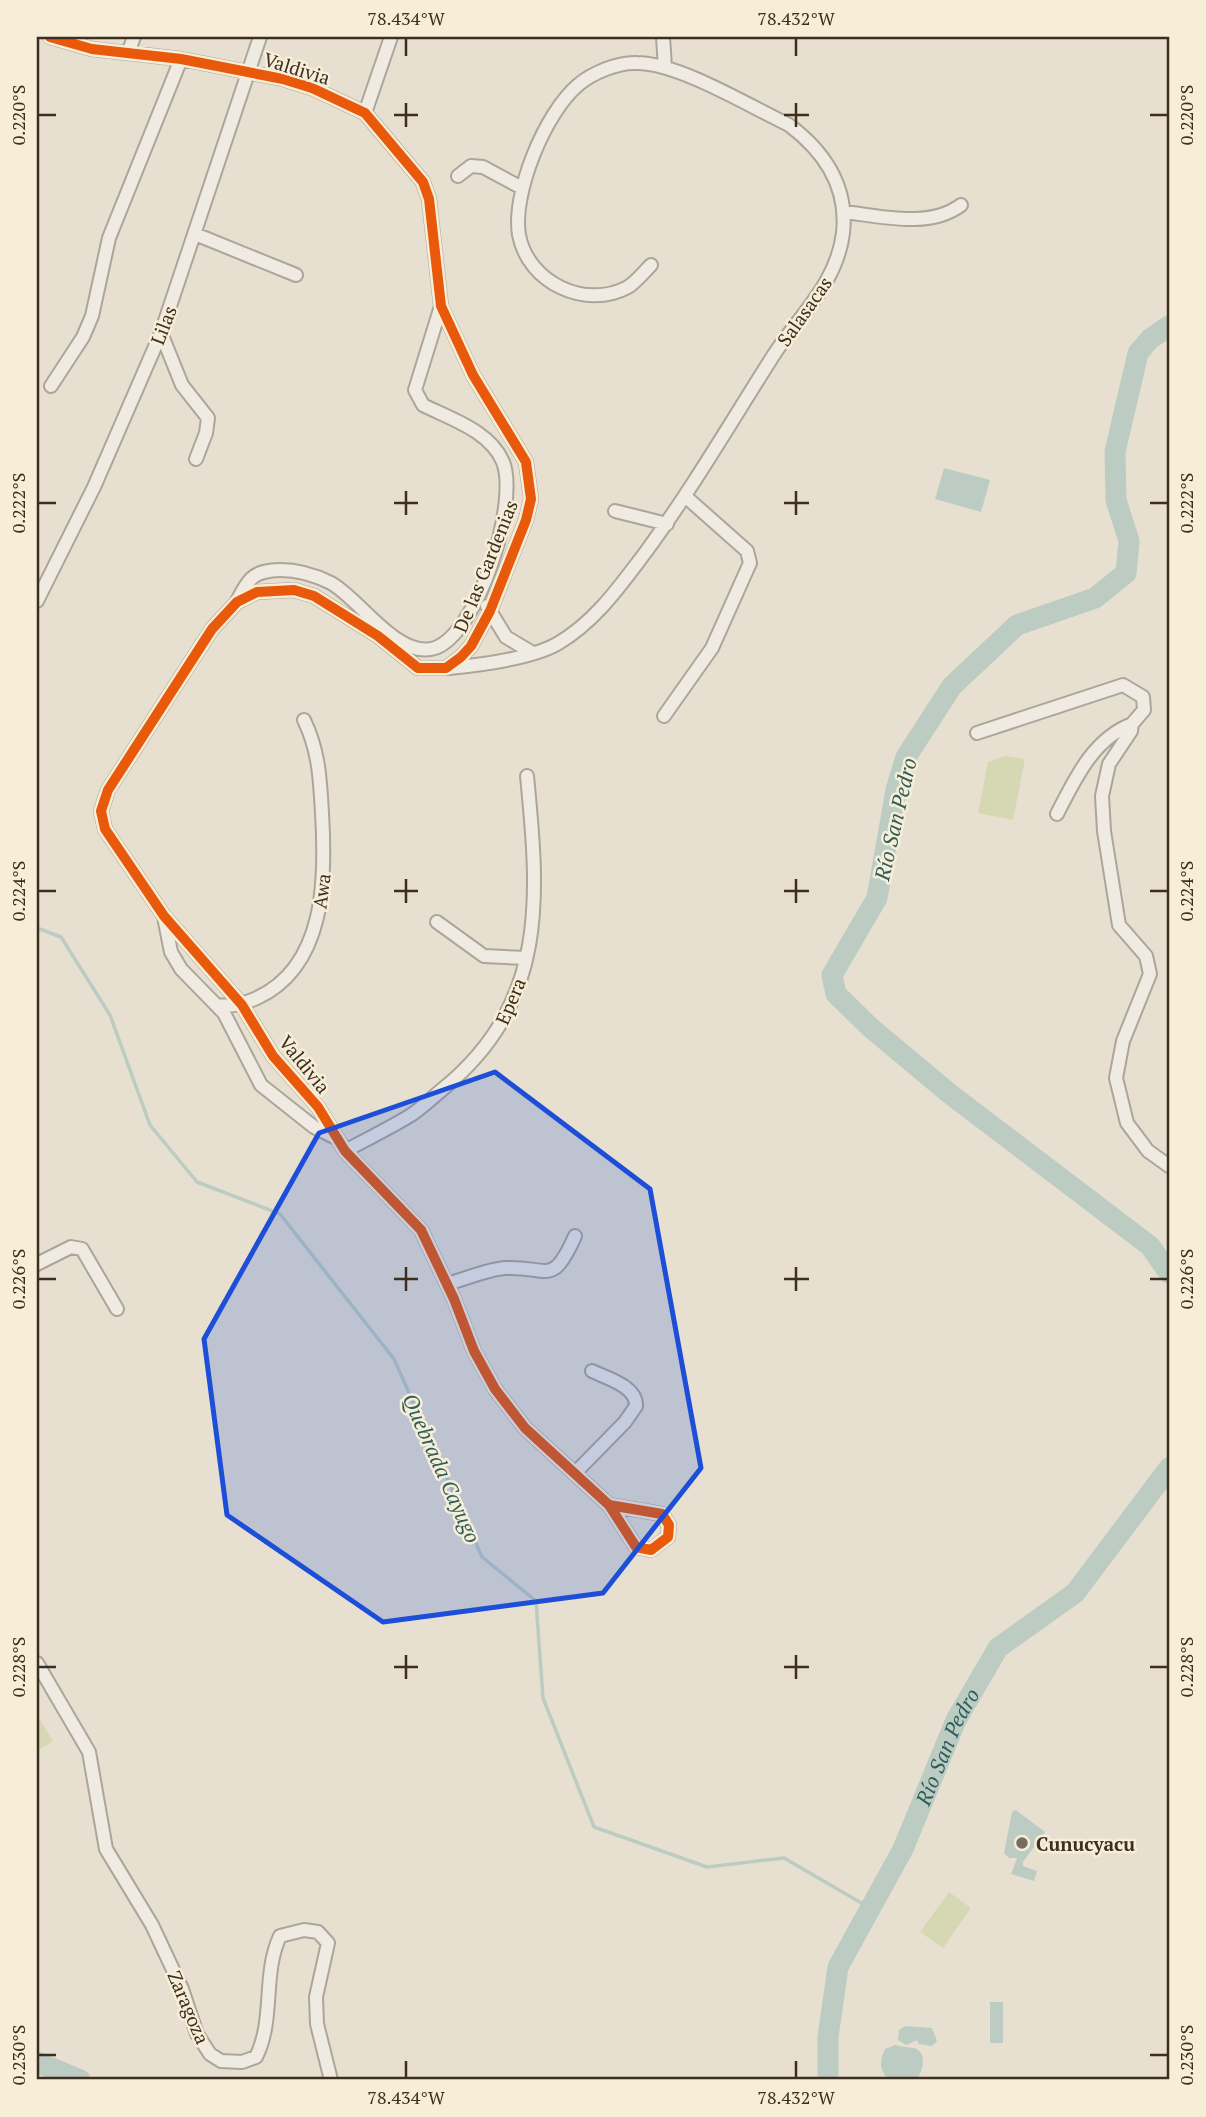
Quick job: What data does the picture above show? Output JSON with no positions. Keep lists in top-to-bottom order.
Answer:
{
  "streets": {
    "street": [
      "Valdivia",
      "Salasacas",
      "Lilas",
      "De las Gardenias",
      "Awa",
      "Epera",
      "Zaragoza"
    ]
  },
  "crossings": [
    ["Valdivia", "Lilas"],
    ["Valdivia", "De las Gardenias"],
    ["Valdivia", "Awa"],
    ["Valdivia", "Epera"],
    ["Salasacas", "De las Gardenias"]
  ],
  "water": ["Río San Pedro", "Quebrada Cayugo"],
  "places": ["Cunucyacu"],
  "coordinates": [
    "78.434°W",
    "78.432°W",
    "0.220°S",
    "0.222°S",
    "0.224°S",
    "0.226°S",
    "0.228°S",
    "0.230°S"
  ]
}
